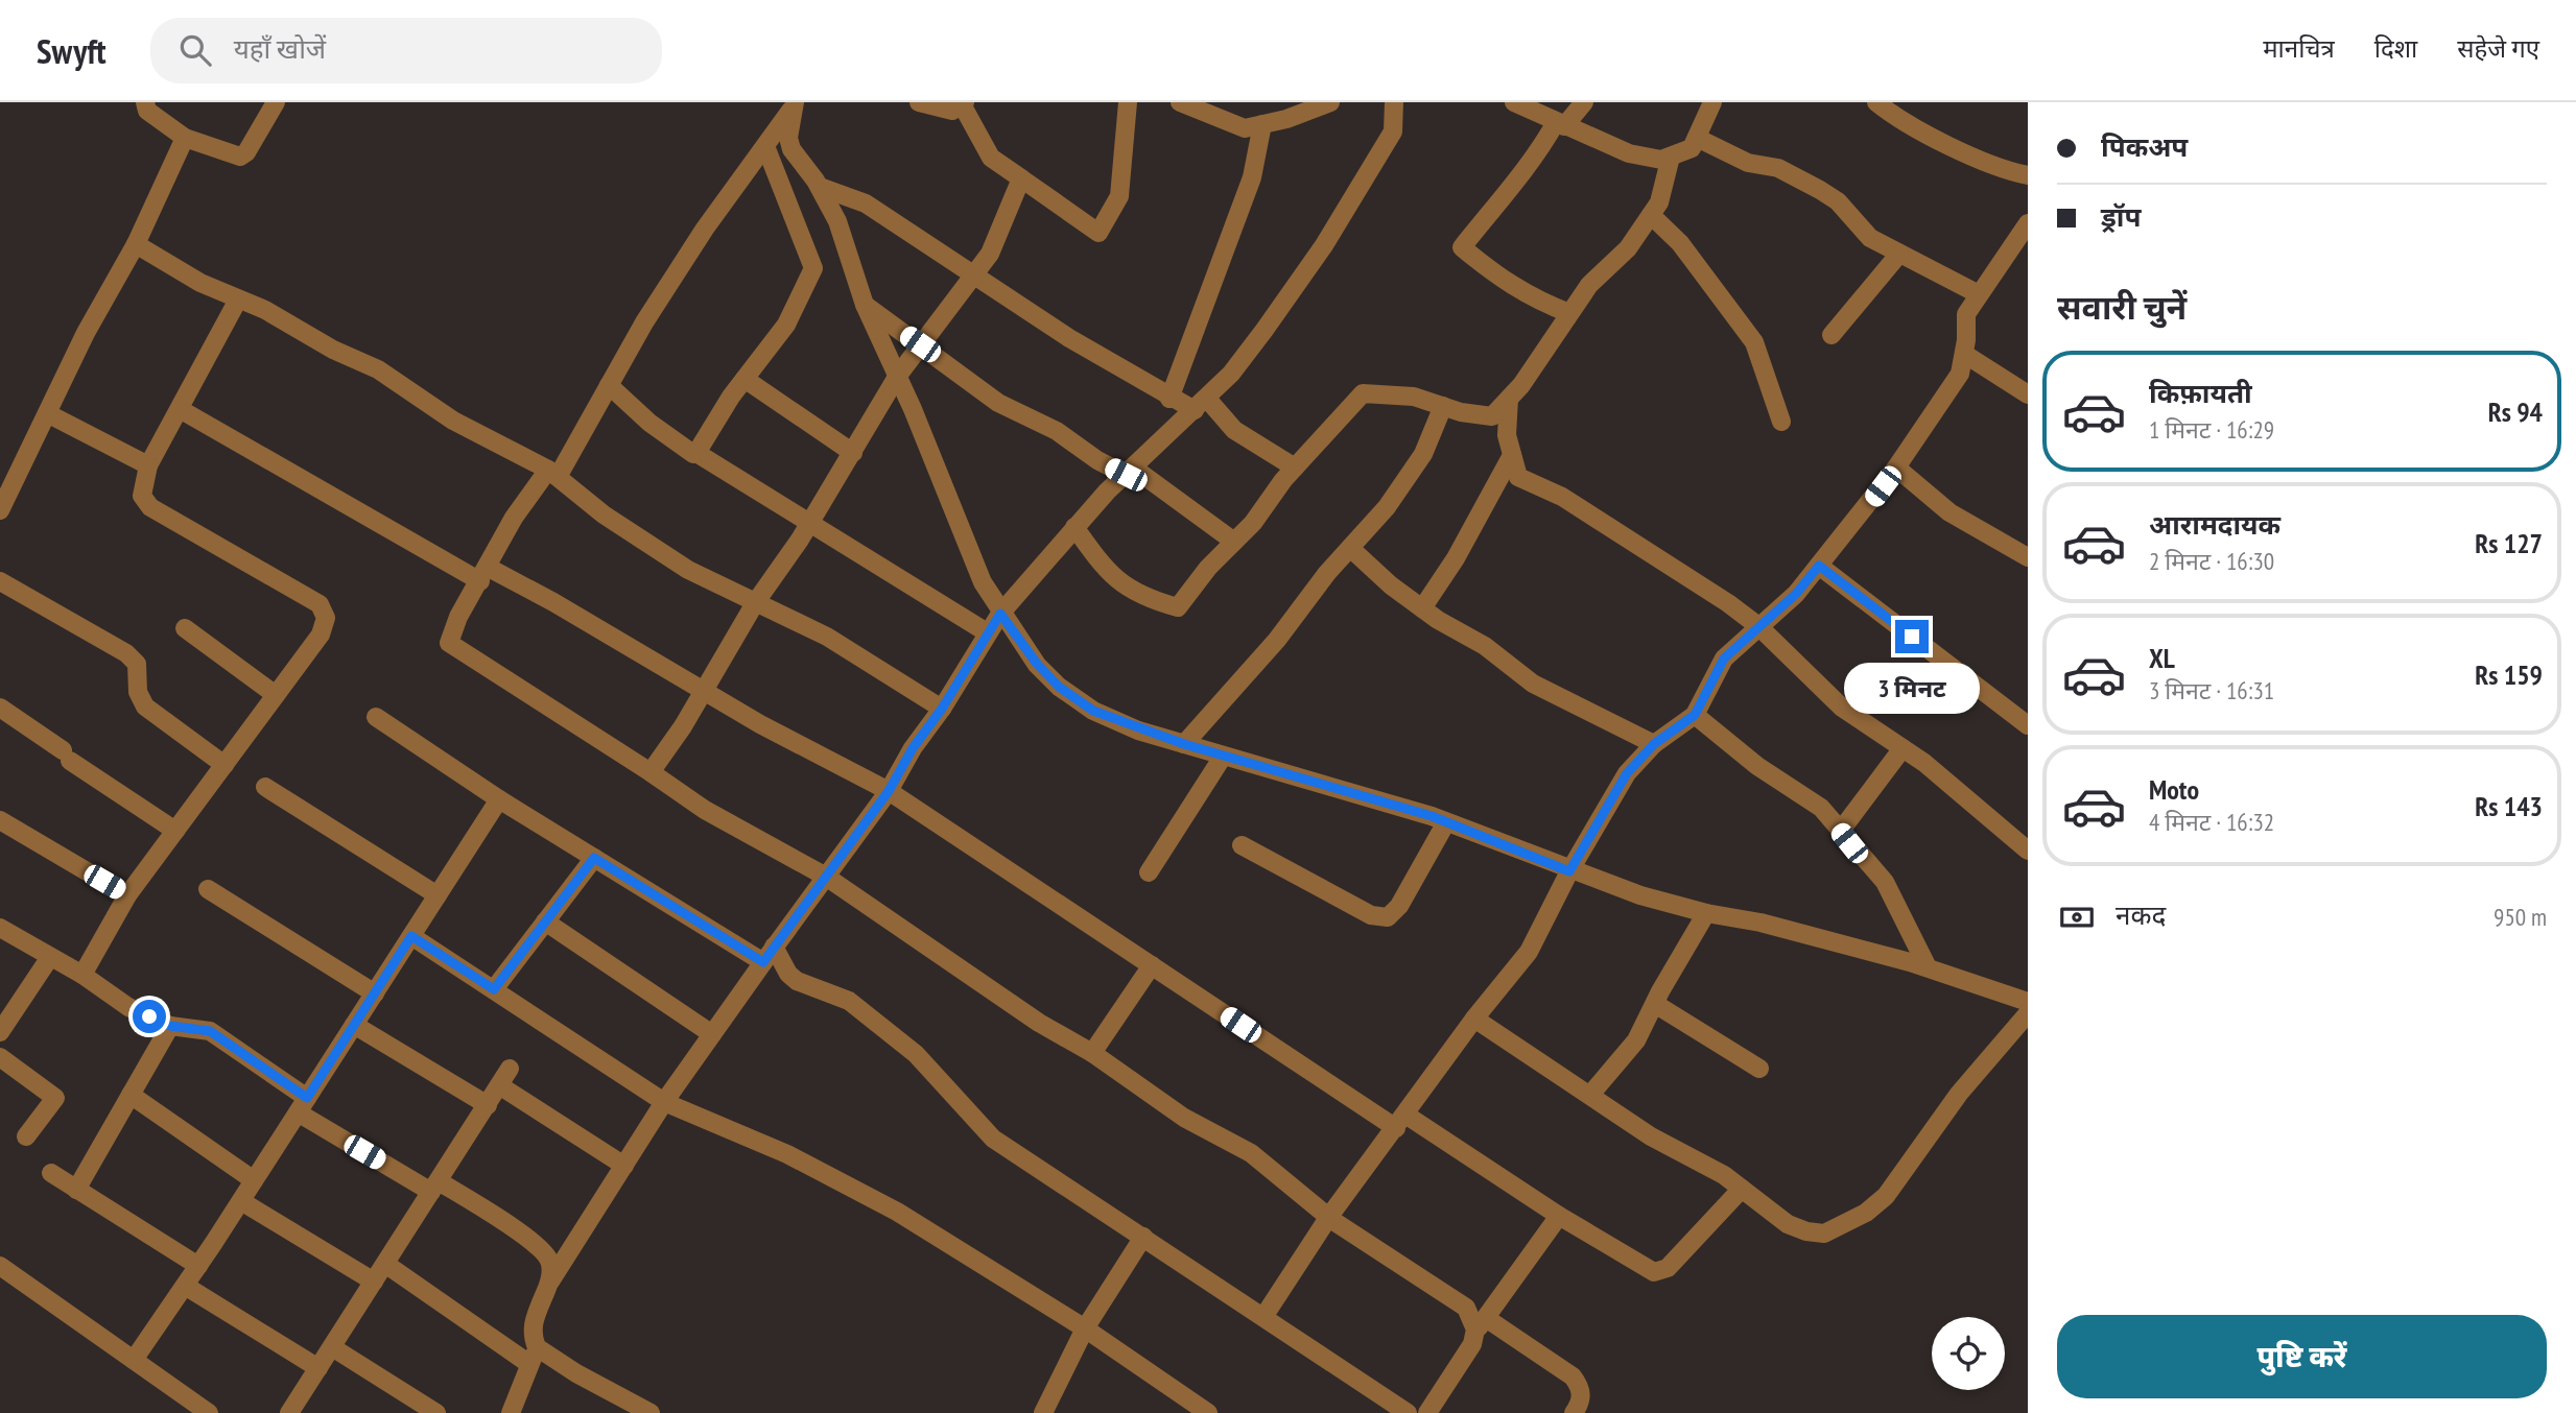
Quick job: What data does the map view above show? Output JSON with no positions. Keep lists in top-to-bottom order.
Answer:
{
  "page": {
    "header": "Swyft",
    "search": "यहाँ खोजें",
    "nav": ["मानचित्र", "दिशा", "सहेजे गए"],
    "banner": ["पिकअप", "ड्रॉप"],
    "heading": "सवारी चुनें",
    "list": [
      {
        "name": "किफ़ायती",
        "note": "1 मिनट · 16:29",
        "value": "Rs 94"
      },
      {
        "name": "आरामदायक",
        "note": "2 मिनट · 16:30",
        "value": "Rs 127"
      },
      {
        "name": "XL",
        "note": "3 मिनट · 16:31",
        "value": "Rs 159"
      },
      {
        "name": "Moto",
        "note": "4 मिनट · 16:32",
        "value": "Rs 143"
      }
    ],
    "bubble": "3 मिनट",
    "pay": ["नकद", "950 m"],
    "buttons": "पुष्टि करें"
  }
}
